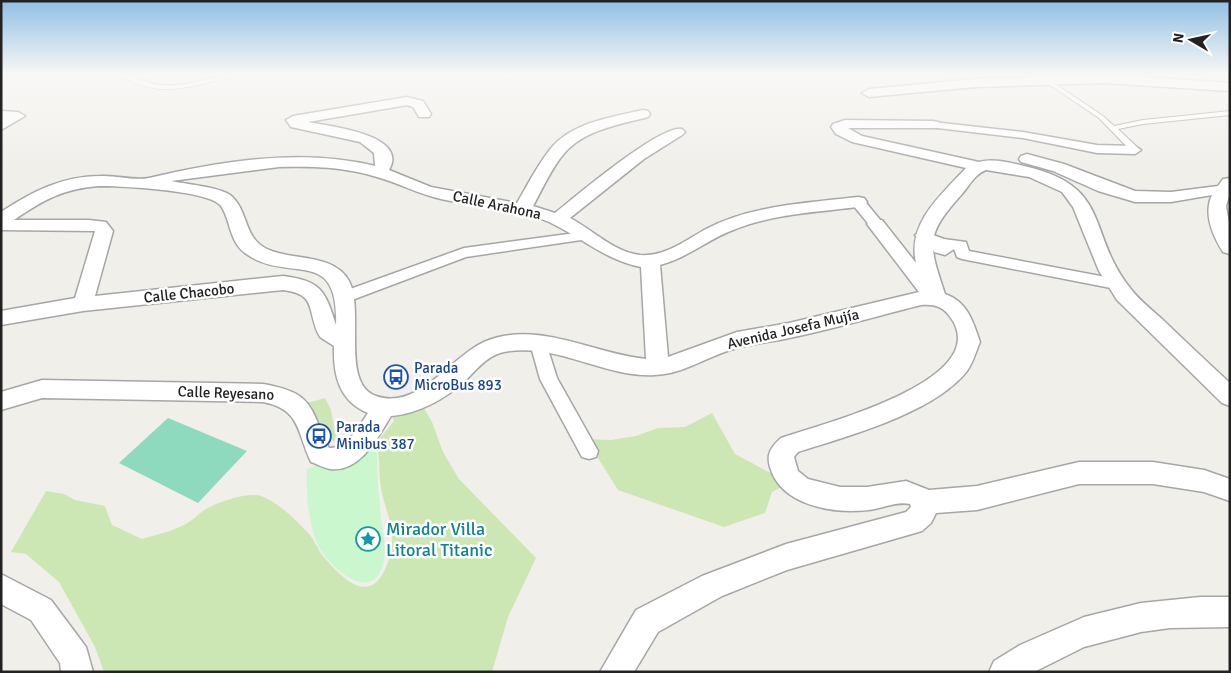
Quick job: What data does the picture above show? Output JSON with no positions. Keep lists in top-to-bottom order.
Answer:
{
  "streets": {
    "street": [
      "Calle Arahona",
      "Calle Chacobo",
      "Avenida Josefa Mujía",
      "Calle Reyesano"
    ]
  },
  "crossings": [
    ["Avenida Josefa Mujía", "Calle Reyesano"]
  ],
  "places": {
    "bus stop": ["Parada MicroBus 893", "Parada Minibus 387"],
    "place": ["Mirador Villa Litoral Titanic"]
  },
  "north": "left"
}
